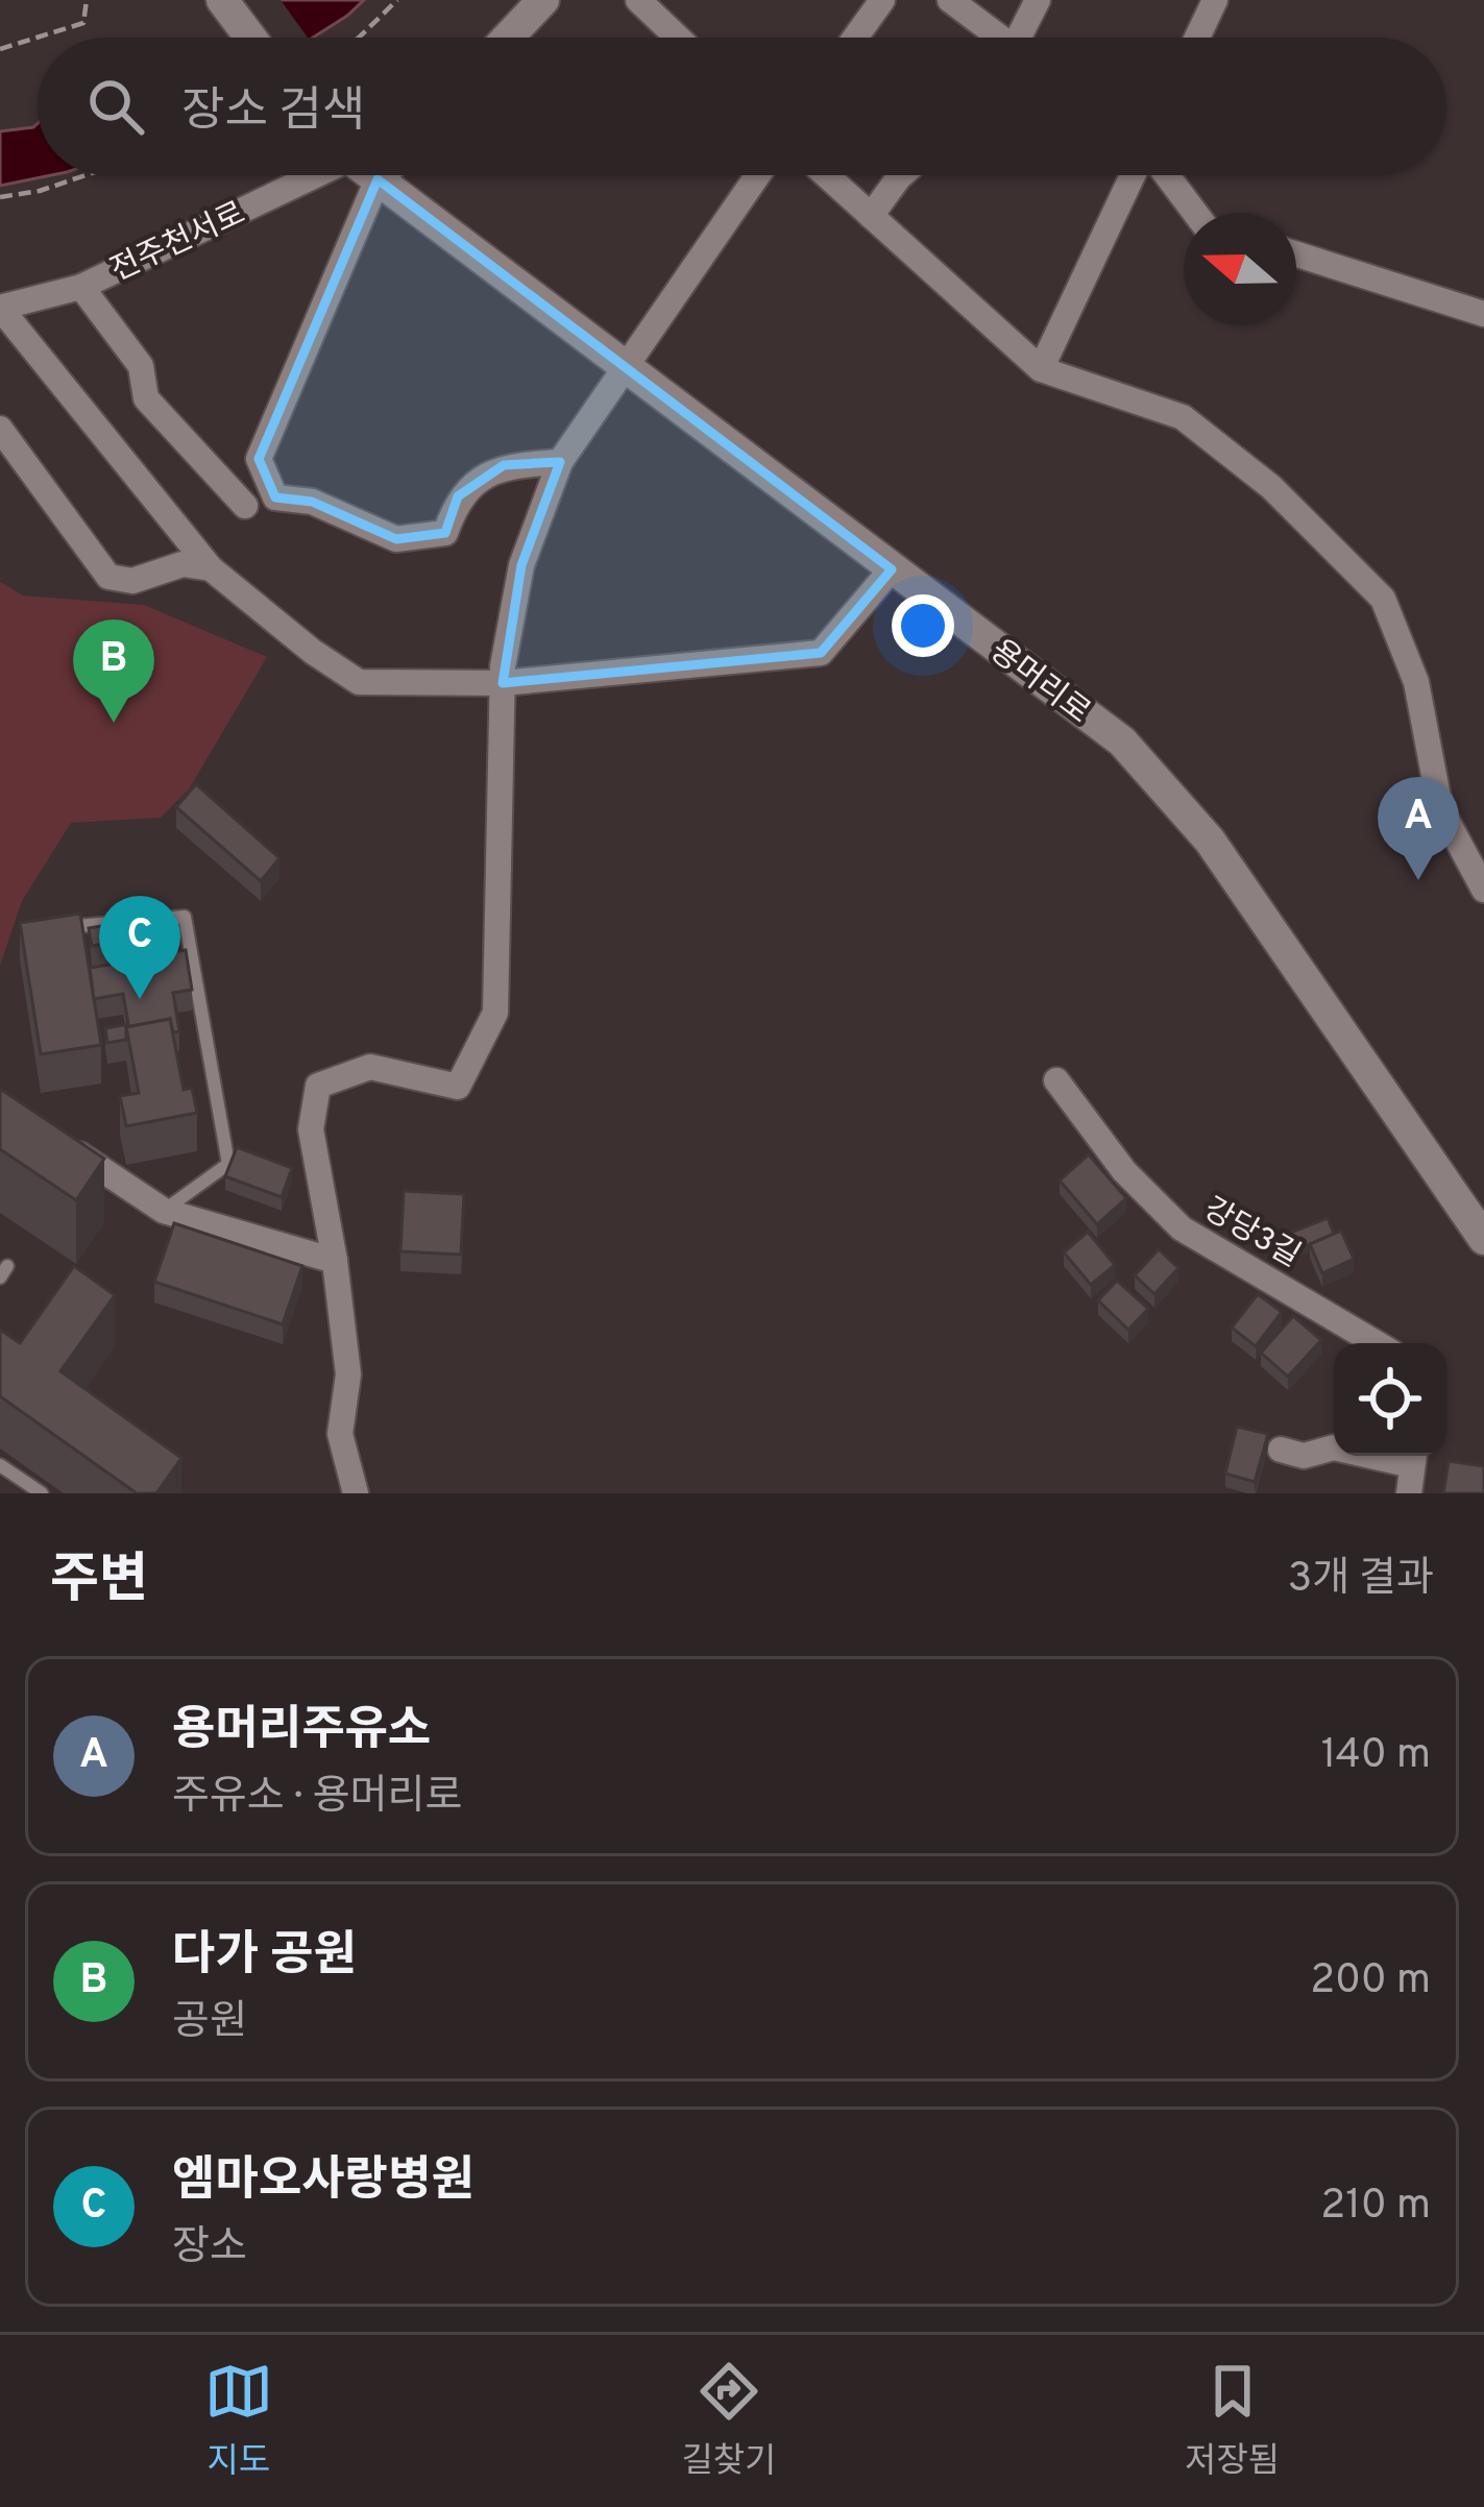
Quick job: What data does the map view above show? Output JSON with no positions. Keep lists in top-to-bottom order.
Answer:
{
  "streets": {
    "street": ["전주천서로", "용머리로", "강당3길"]
  },
  "north": "left",
  "page": {
    "search": "장소 검색",
    "pins": ["B", "A", "C"],
    "heading": ["주변", "3개 결과"],
    "list": [
      {
        "mark": "A",
        "name": "용머리주유소",
        "note": "주유소 · 용머리로",
        "value": "140 m"
      },
      {
        "mark": "B",
        "name": "다가 공원",
        "note": "공원",
        "value": "200 m"
      },
      {
        "mark": "C",
        "name": "엠마오사랑병원",
        "note": "장소",
        "value": "210 m"
      }
    ],
    "nav": ["지도", "길찾기", "저장됨"]
  }
}
